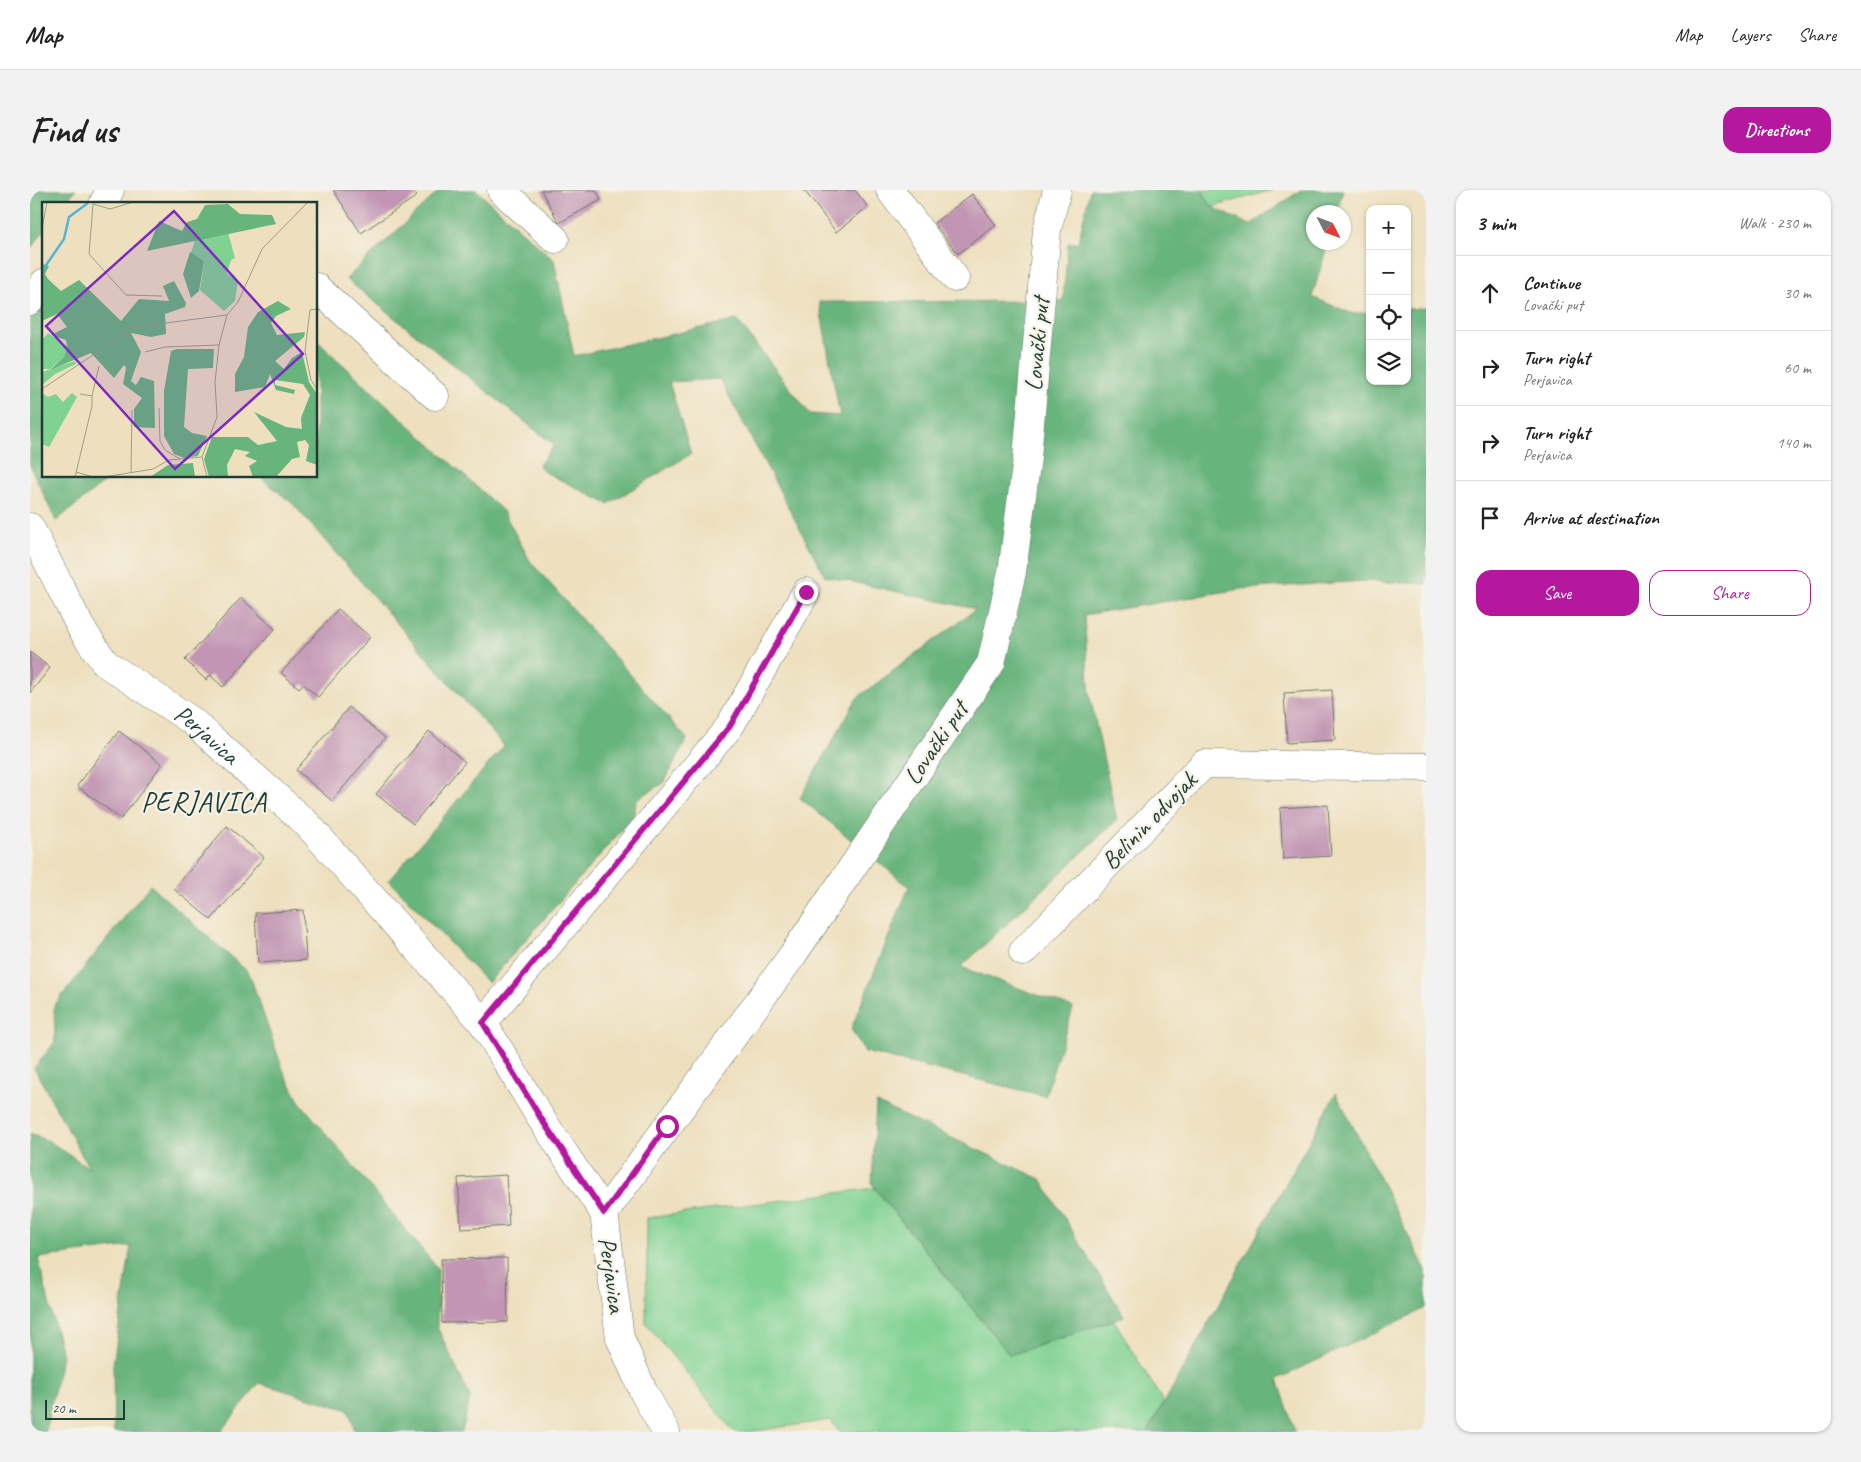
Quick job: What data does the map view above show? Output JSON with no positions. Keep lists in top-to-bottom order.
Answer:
{
  "streets": {
    "street": ["Lovački put", "Perjavica", "Belinin odvojak"]
  },
  "crossings": [
    ["Lovački put", "Perjavica"]
  ],
  "districts": ["PERJAVICA"],
  "scale_bar": "20 m",
  "north": "bottom right",
  "page": {
    "header": "Map",
    "nav": ["Map", "Layers", "Share"],
    "buttons": [
      "Directions",
      ["Save", "Share"]
    ],
    "title": "Find us",
    "heading": ["3 min", "Walk · 230 m"],
    "map_buttons": ["+", "−"],
    "list": [
      ["Continue", "Lovački put", "30 m"],
      ["Turn right", "Perjavica", "60 m"],
      ["Turn right", "Perjavica", "140 m"],
      "Arrive at destination"
    ],
    "scale": "20 m"
  }
}
